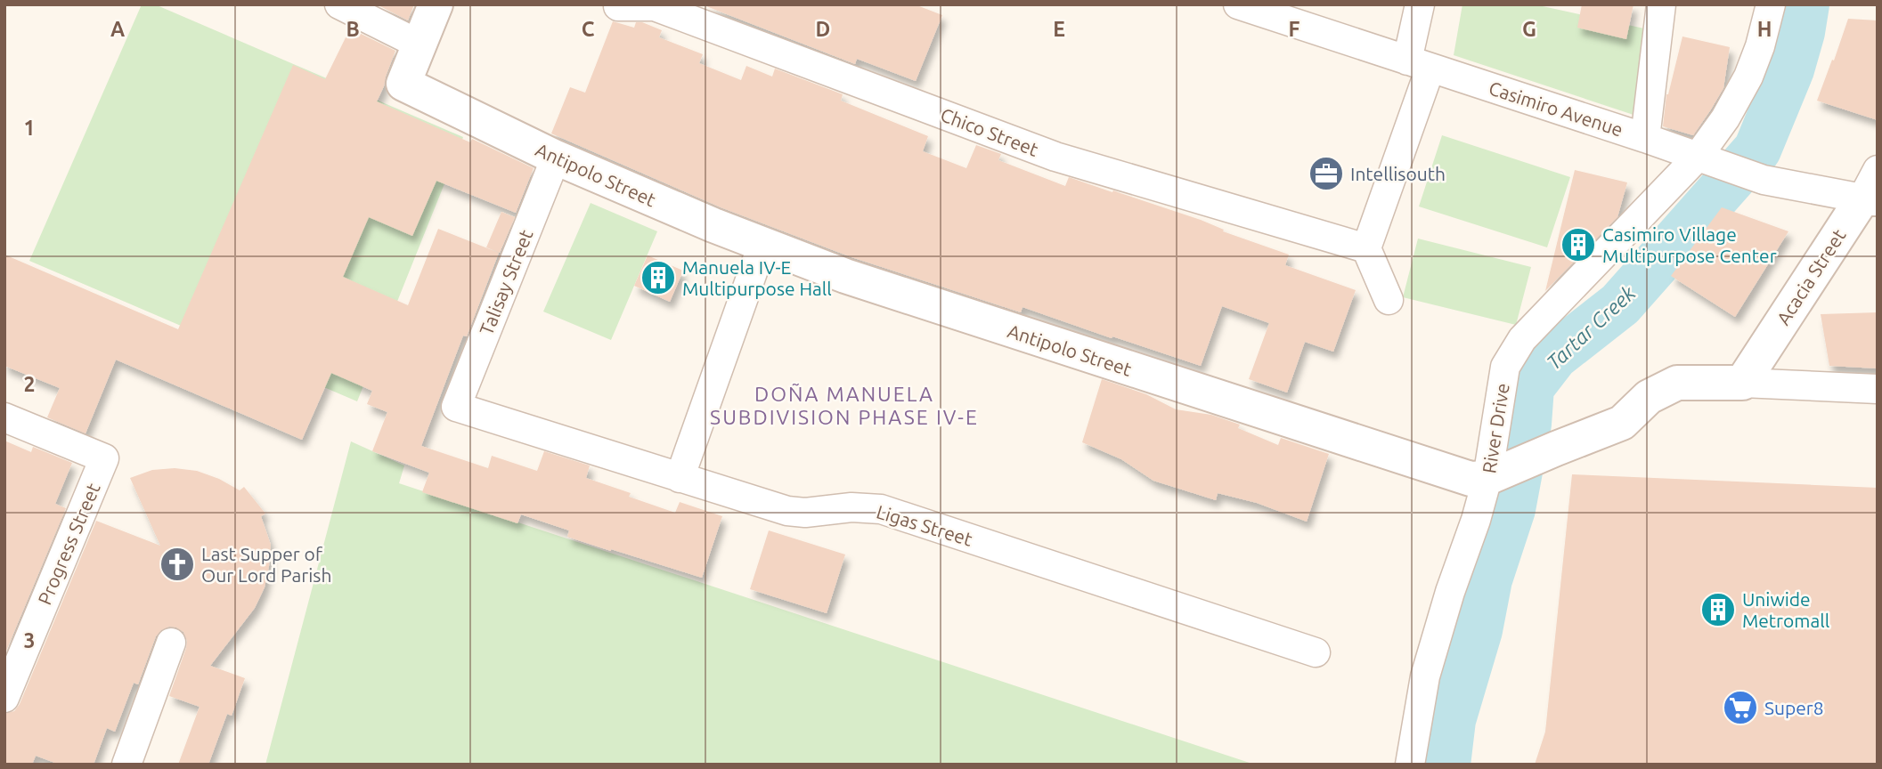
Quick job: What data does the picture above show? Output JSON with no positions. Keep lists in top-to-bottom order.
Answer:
{
  "streets": {
    "street": [
      "Casimiro Avenue",
      "Chico Street",
      "Antipolo Street",
      "Acacia Street",
      "Talisay Street",
      "River Drive",
      "Ligas Street",
      "Progress Street"
    ]
  },
  "crossings": [
    ["Casimiro Avenue", "Acacia Street"],
    ["Casimiro Avenue", "River Drive"],
    ["Antipolo Street", "Acacia Street"],
    ["Antipolo Street", "Talisay Street"],
    ["Antipolo Street", "River Drive"],
    ["Talisay Street", "Ligas Street"]
  ],
  "districts": ["DOÑA MANUELA SUBDIVISION PHASE IV-E"],
  "water": ["Tartar Creek"],
  "places": {
    "office": ["Intellisouth"],
    "building": ["Casimiro Village Multipurpose Center", "Manuela IV-E Multipurpose Hall", "Uniwide Metromall"],
    "church": ["Last Supper of Our Lord Parish"],
    "supermarket": ["Super8"]
  },
  "grid": {
    "columns": [
      "A",
      "B",
      "C",
      "D",
      "E",
      "F",
      "G",
      "H"
    ],
    "rows": ["1", "2", "3"]
  }
}
